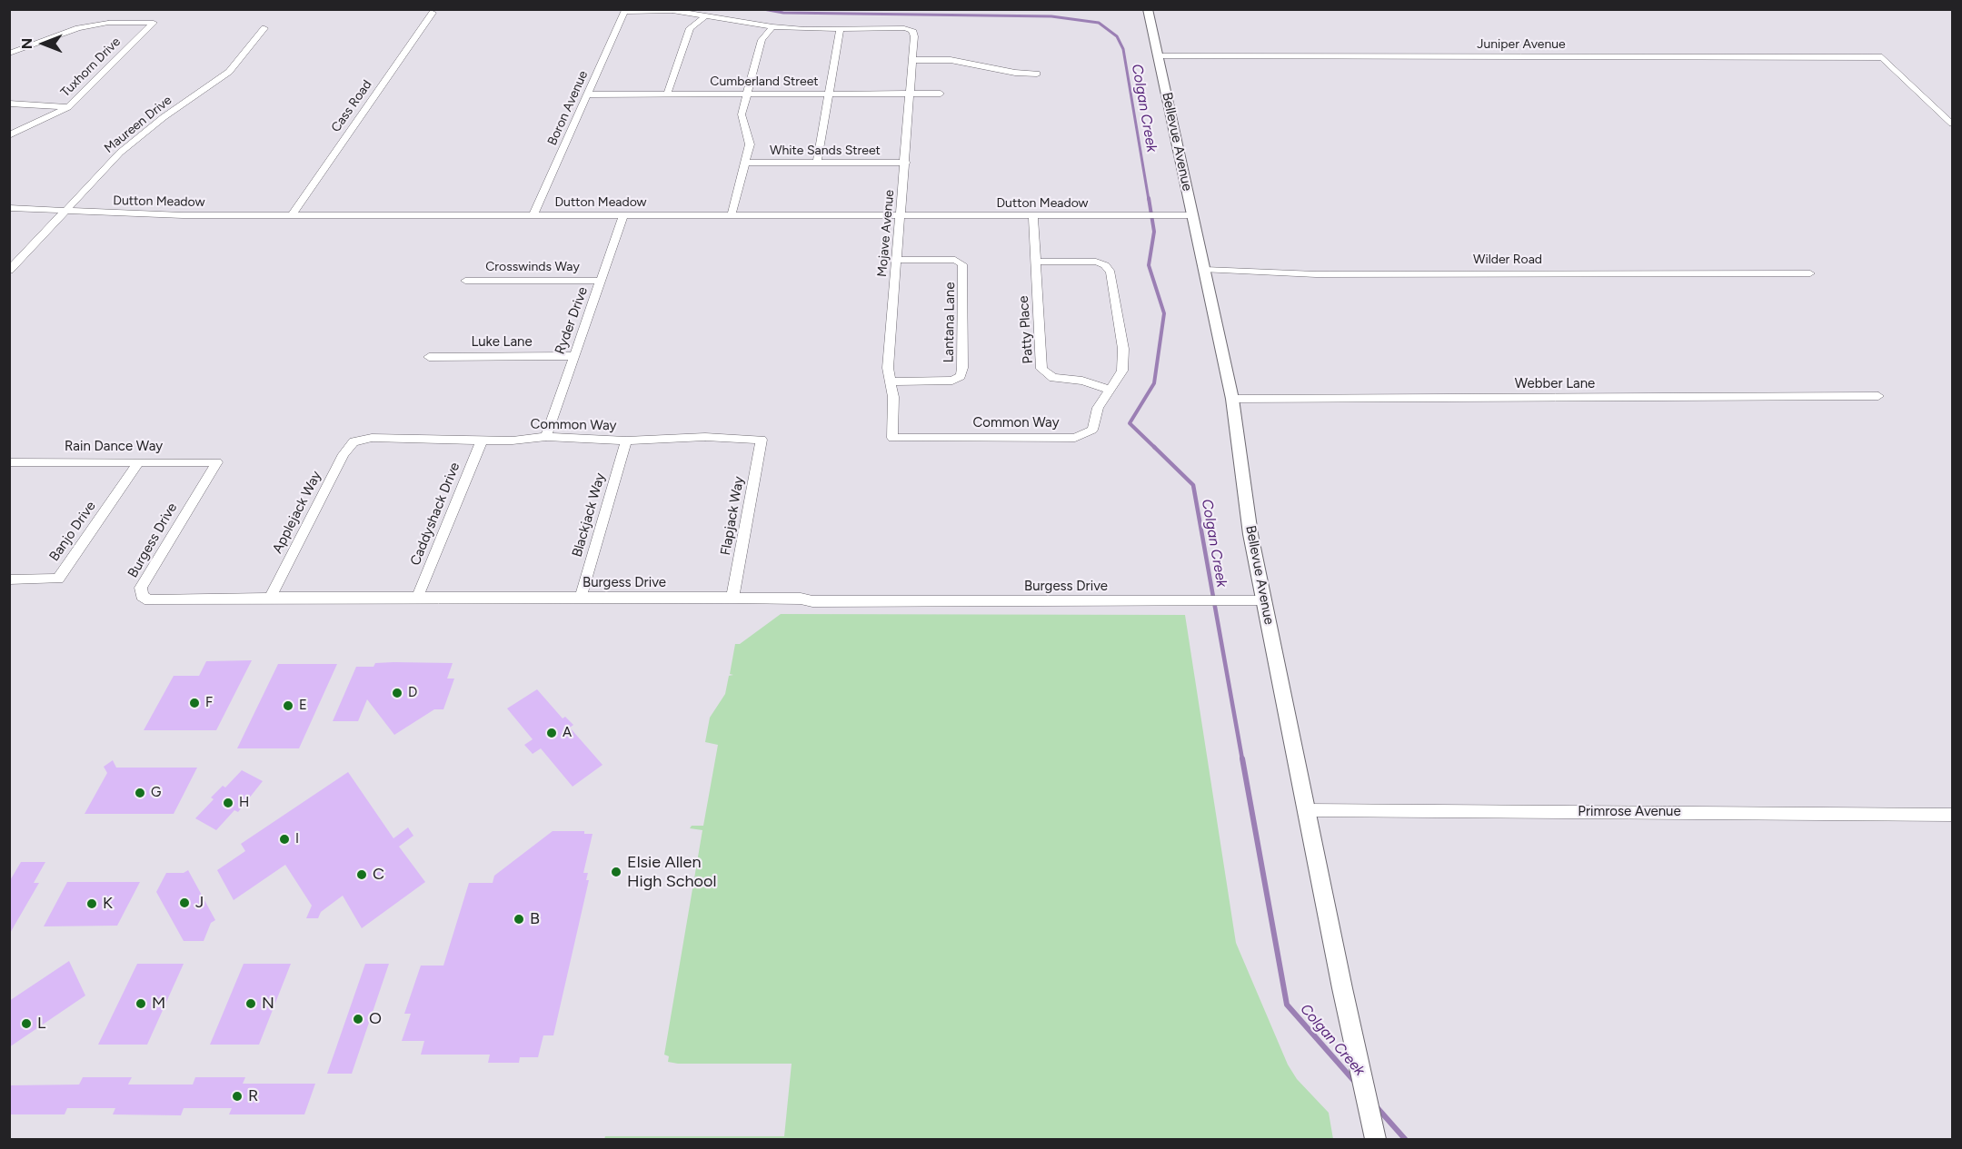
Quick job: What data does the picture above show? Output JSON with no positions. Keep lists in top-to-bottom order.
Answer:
{
  "streets": {
    "street": [
      "Juniper Avenue",
      "Tuxhorn Drive",
      "Cumberland Street",
      "Cass Road",
      "Boron Avenue",
      "Maureen Drive",
      "Bellevue Avenue",
      "White Sands Street",
      "Dutton Meadow",
      "Mojave Avenue",
      "Wilder Road",
      "Crosswinds Way",
      "Ryder Drive",
      "Lantana Lane",
      "Patty Place",
      "Luke Lane",
      "Webber Lane",
      "Common Way",
      "Rain Dance Way",
      "Applejack Way",
      "Caddyshack Drive",
      "Blackjack Way",
      "Flapjack Way",
      "Banjo Drive",
      "Burgess Drive",
      "Primrose Avenue"
    ]
  },
  "crossings": [
    ["Juniper Avenue", "Bellevue Avenue"],
    ["Cumberland Street", "Boron Avenue"],
    ["Cumberland Street", "Mojave Avenue"],
    ["Cass Road", "Dutton Meadow"],
    ["Boron Avenue", "Dutton Meadow"],
    ["Maureen Drive", "Dutton Meadow"],
    ["Bellevue Avenue", "Dutton Meadow"],
    ["Bellevue Avenue", "Wilder Road"],
    ["Bellevue Avenue", "Webber Lane"],
    ["Bellevue Avenue", "Burgess Drive"],
    ["Bellevue Avenue", "Primrose Avenue"],
    ["White Sands Street", "Mojave Avenue"],
    ["Dutton Meadow", "Mojave Avenue"],
    ["Dutton Meadow", "Ryder Drive"],
    ["Dutton Meadow", "Patty Place"],
    ["Mojave Avenue", "Lantana Lane"],
    ["Mojave Avenue", "Common Way"],
    ["Crosswinds Way", "Ryder Drive"],
    ["Ryder Drive", "Luke Lane"],
    ["Ryder Drive", "Common Way"],
    ["Patty Place", "Common Way"],
    ["Common Way", "Applejack Way"],
    ["Common Way", "Caddyshack Drive"],
    ["Common Way", "Blackjack Way"],
    ["Common Way", "Flapjack Way"],
    ["Rain Dance Way", "Banjo Drive"],
    ["Rain Dance Way", "Burgess Drive"],
    ["Applejack Way", "Burgess Drive"],
    ["Caddyshack Drive", "Burgess Drive"],
    ["Blackjack Way", "Burgess Drive"],
    ["Flapjack Way", "Burgess Drive"]
  ],
  "water": ["Colgan Creek"],
  "places": [
    "D",
    "F",
    "E",
    "A",
    "G",
    "H",
    "I",
    "Elsie Allen High School",
    "C",
    "J",
    "K",
    "B",
    "M",
    "N",
    "O",
    "L",
    "R"
  ],
  "north": "left"
}
